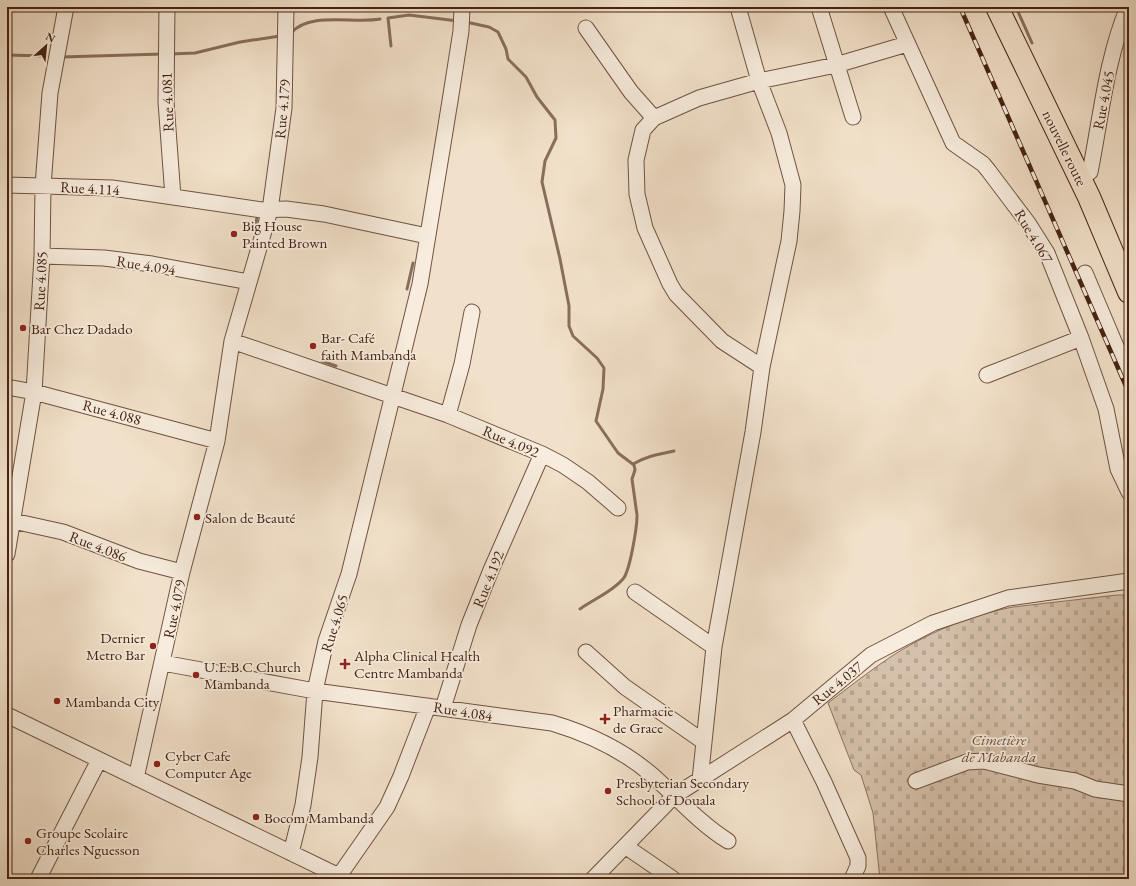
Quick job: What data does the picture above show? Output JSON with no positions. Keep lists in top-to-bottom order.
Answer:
{
  "streets": {
    "highway": ["nouvelle route"],
    "street": [
      "Rue 4.045",
      "Rue 4.081",
      "Rue 4.179",
      "Rue 4.114",
      "Rue 4.067",
      "Rue 4.094",
      "Rue 4.085",
      "Rue 4.088",
      "Rue 4.092",
      "Rue 4.086",
      "Rue 4.192",
      "Rue 4.079",
      "Rue 4.065",
      "Rue 4.037",
      "Rue 4.084"
    ]
  },
  "crossings": [
    ["Rue 4.045", "nouvelle route"],
    ["Rue 4.081", "Rue 4.114"],
    ["Rue 4.179", "Rue 4.114"],
    ["Rue 4.179", "Rue 4.094"],
    ["Rue 4.179", "Rue 4.092"],
    ["Rue 4.179", "Rue 4.079"],
    ["Rue 4.114", "Rue 4.085"],
    ["Rue 4.114", "Rue 4.065"],
    ["Rue 4.094", "Rue 4.085"],
    ["Rue 4.085", "Rue 4.088"],
    ["Rue 4.085", "Rue 4.086"],
    ["Rue 4.088", "Rue 4.079"],
    ["Rue 4.092", "Rue 4.192"],
    ["Rue 4.092", "Rue 4.079"],
    ["Rue 4.092", "Rue 4.065"],
    ["Rue 4.086", "Rue 4.079"],
    ["Rue 4.192", "Rue 4.084"],
    ["Rue 4.079", "Rue 4.084"],
    ["Rue 4.065", "Rue 4.084"],
    ["Rue 4.037", "Rue 4.084"]
  ],
  "parks": ["Cimetière de Mabanda"],
  "places": {
    "other": [
      "Big House Painted Brown",
      "Bar Chez Dadado",
      "Bar- Café faith Mambanda",
      "Salon de Beauté",
      "Dernier Metro Bar",
      "U.E.B.C Church Mambanda",
      "Mambanda City",
      "Cyber Cafe Computer Age",
      "Presbyterian Secondary School of Douala",
      "Bocom Mambanda",
      "Groupe Scolaire Charles Nguesson"
    ],
    "health": ["Alpha Clinical Health Centre Mambanda", "Pharmacie de Grace"]
  },
  "north": "top right"
}
